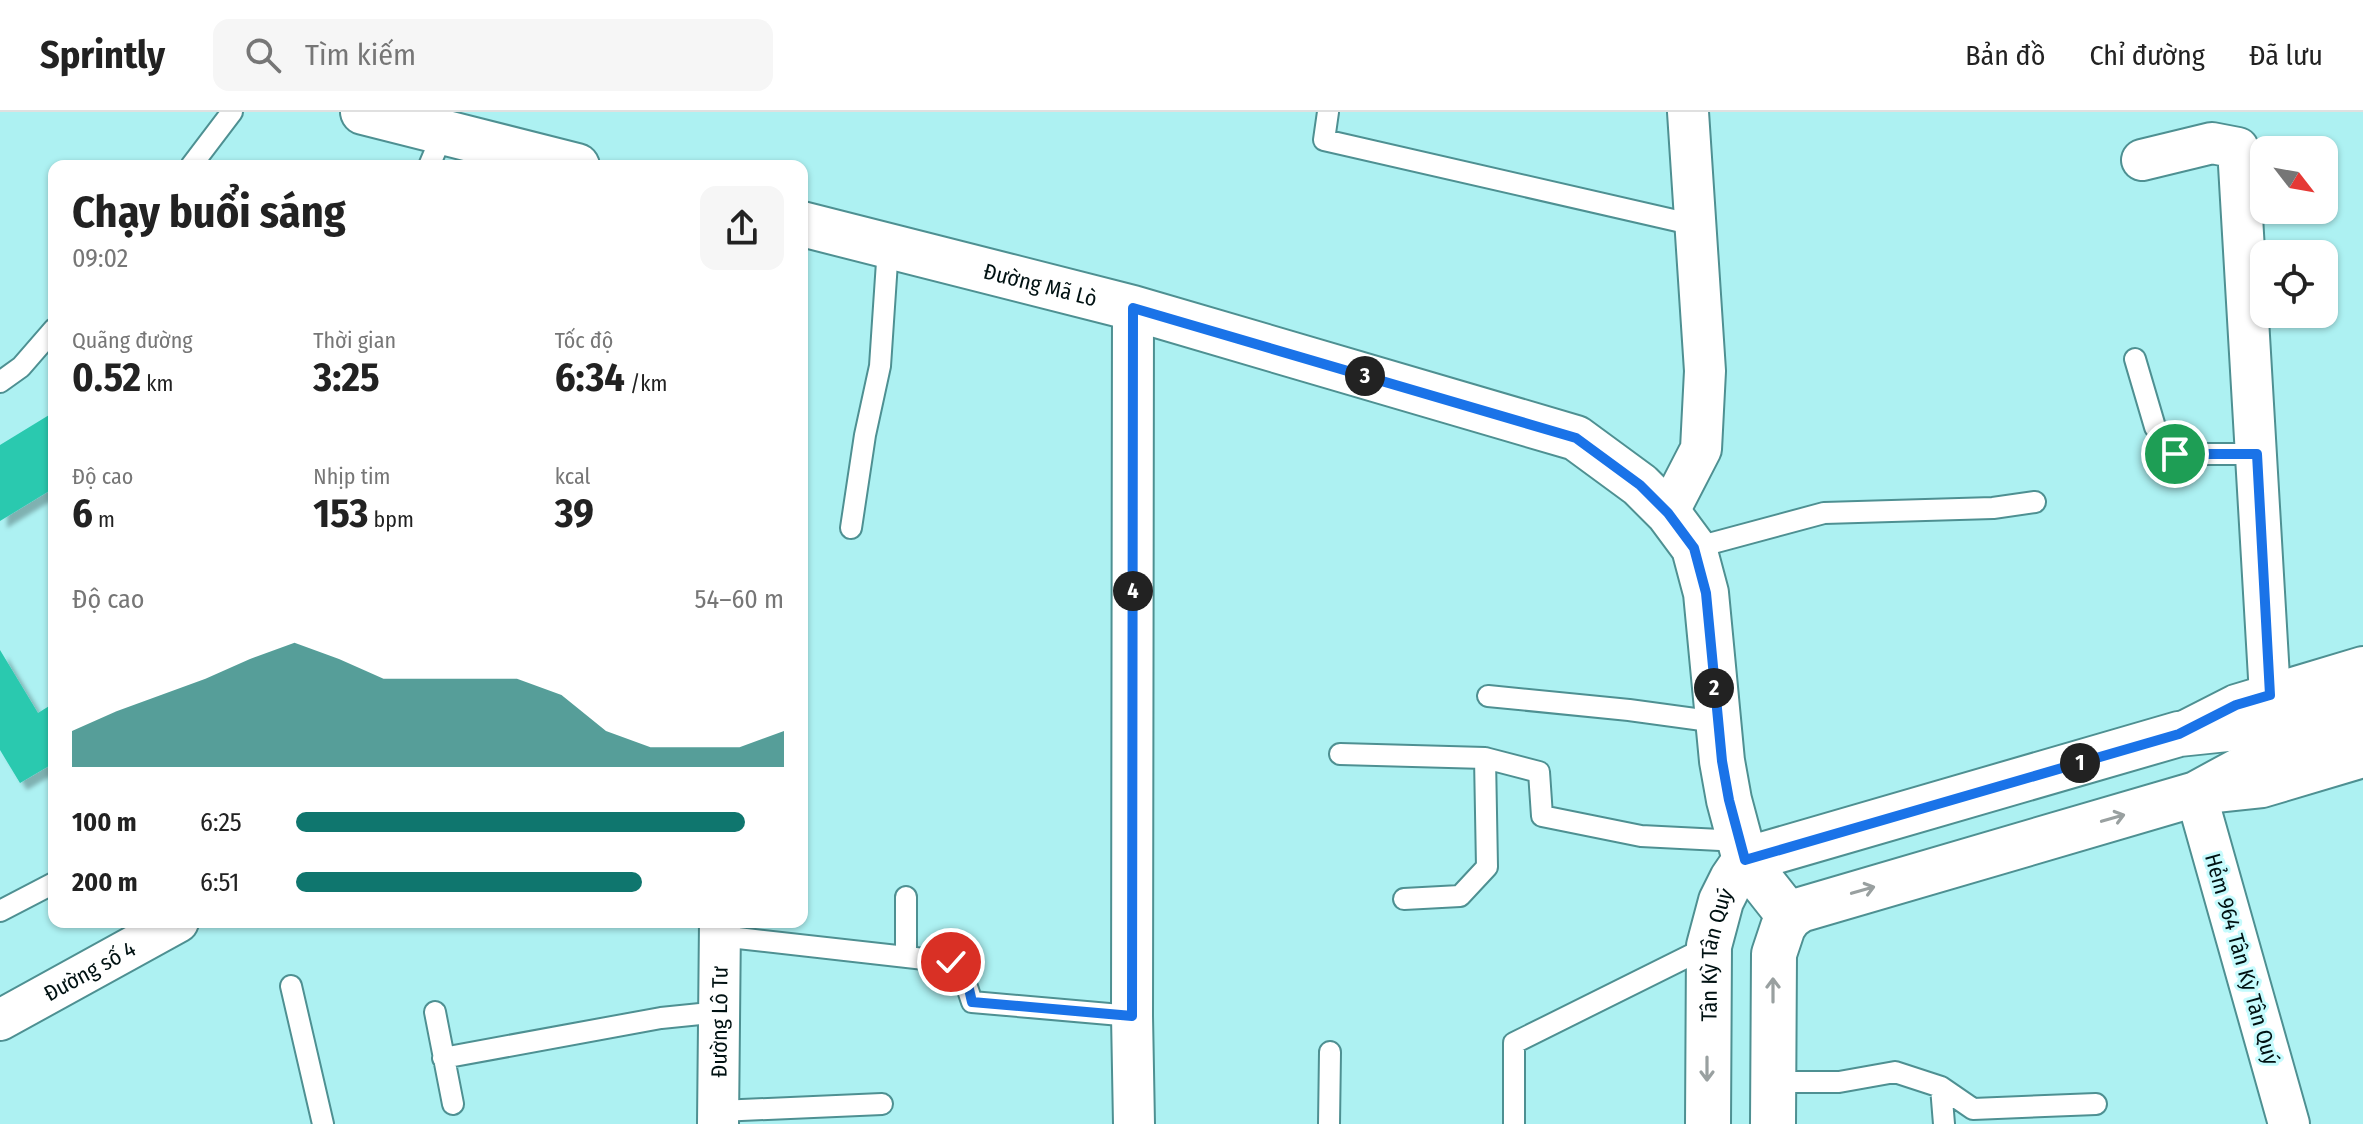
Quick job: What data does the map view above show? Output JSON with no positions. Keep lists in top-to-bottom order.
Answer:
{
  "streets": {
    "main road": ["Đường Mã Lò", "Tân Kỳ Tân Quý"],
    "street": ["Hẻm 964 Tân Kỳ Tân Quý", "Đường số 4", "Đường Lô Tư"]
  },
  "crossings": [
    ["Đường Mã Lò", "Tân Kỳ Tân Quý"],
    ["Tân Kỳ Tân Quý", "Hẻm 964 Tân Kỳ Tân Quý"]
  ],
  "north": "bottom right",
  "page": {
    "header": "Sprintly",
    "search": "Tìm kiếm",
    "nav": ["Bản đồ", "Chỉ đường", "Đã lưu"],
    "heading": ["Chạy buổi sáng", "09:02"],
    "stats": [
      ["Quãng đường", "0.52 km"],
      ["Thời gian", "3:25"],
      ["Tốc độ", "6:34 /km"],
      ["Độ cao", "6 m"],
      ["Nhịp tim", "153 bpm"],
      ["kcal", "39"]
    ],
    "pins": [
      "3",
      "4",
      "2",
      "1"
    ],
    "chart": ["Độ cao", "54–60 m"],
    "list": [
      {
        "name": "100 m",
        "note": "6:25"
      },
      {
        "name": "200 m",
        "note": "6:51"
      }
    ]
  }
}
